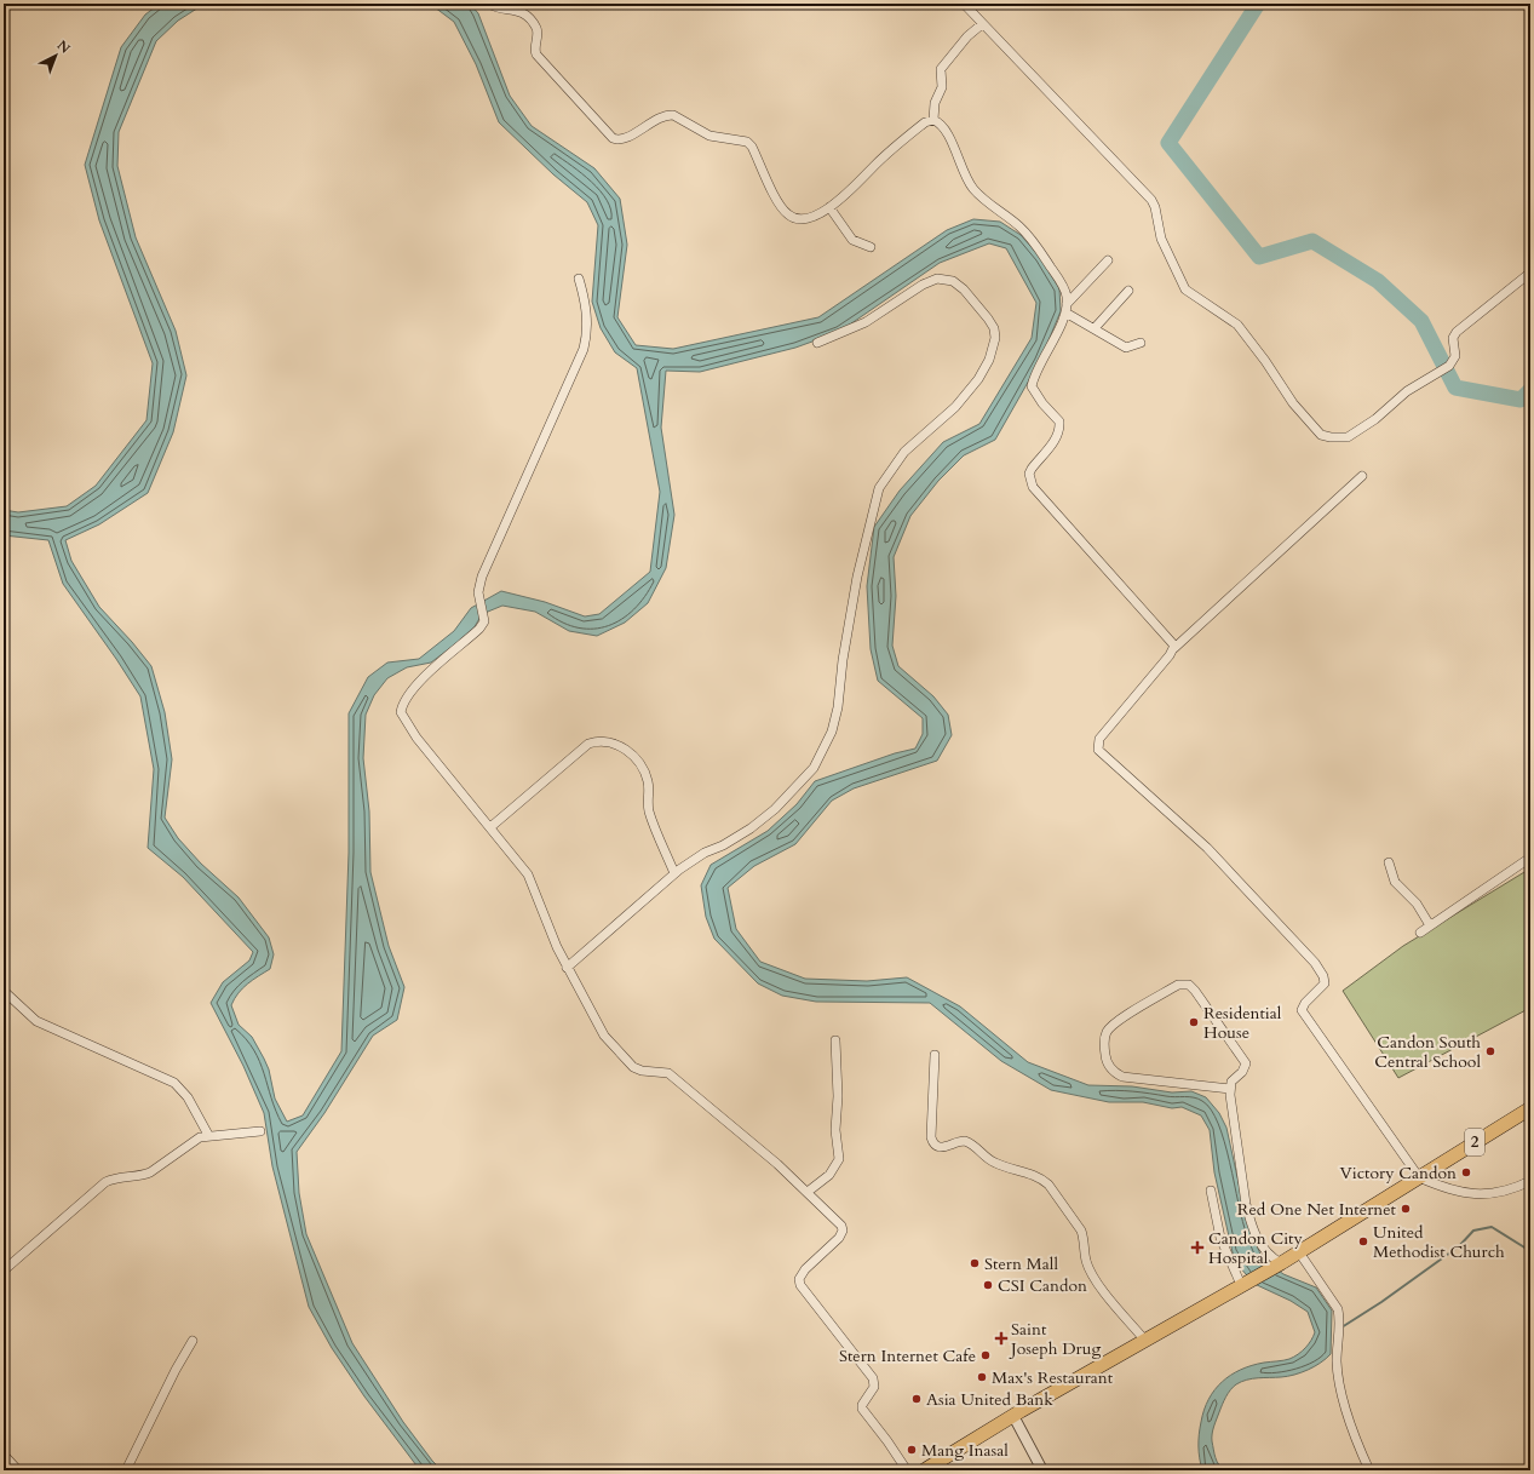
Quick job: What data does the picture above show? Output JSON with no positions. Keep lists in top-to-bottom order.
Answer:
{
  "streets": {
    "main road": ["2"]
  },
  "places": {
    "other": [
      "Residential House",
      "Candon South Central School",
      "Victory Candon",
      "Red One Net Internet",
      "United Methodist Church",
      "Stern Mall",
      "CSI Candon",
      "Stern Internet Cafe",
      "Max's Restaurant",
      "Asia United Bank",
      "Mang Inasal"
    ],
    "health": ["Candon City Hospital", "Saint Joseph Drug"]
  },
  "north": "top right"
}
